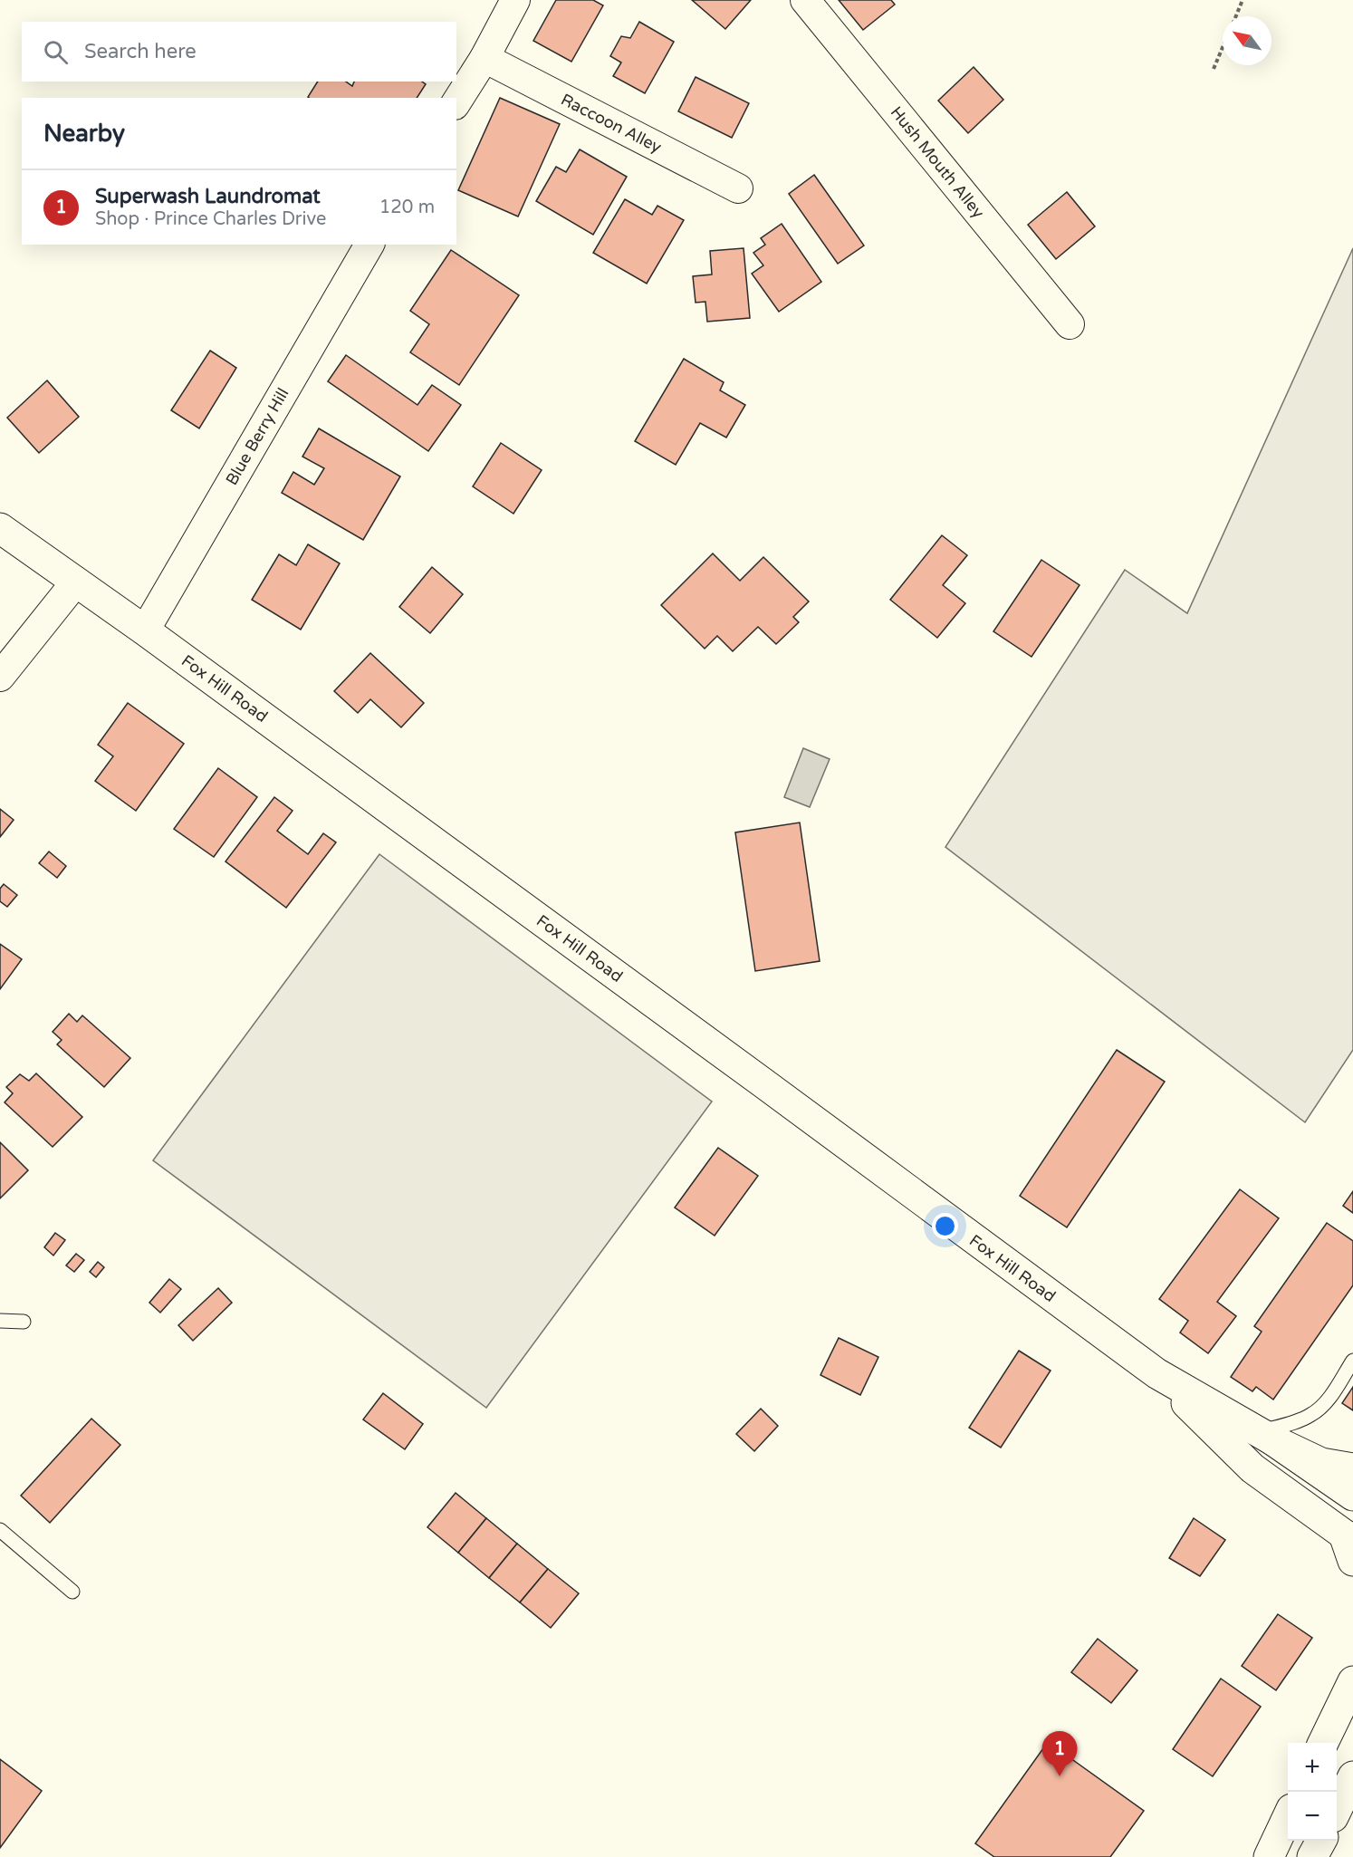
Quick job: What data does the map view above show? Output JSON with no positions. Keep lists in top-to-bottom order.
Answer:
{
  "streets": {
    "main road": ["Fox Hill Road"],
    "street": ["Raccoon Alley", "Hush Mouth Alley", "Blue Berry Hill"]
  },
  "crossings": [
    ["Blue Berry Hill", "Fox Hill Road"]
  ],
  "north": "top left",
  "page": {
    "search": "Search here",
    "heading": "Nearby",
    "list": [
      {
        "mark": "1",
        "name": "Superwash Laundromat",
        "note": "Shop · Prince Charles Drive",
        "value": "120 m"
      }
    ],
    "pins": "1",
    "map_buttons": ["+", "−"]
  }
}
